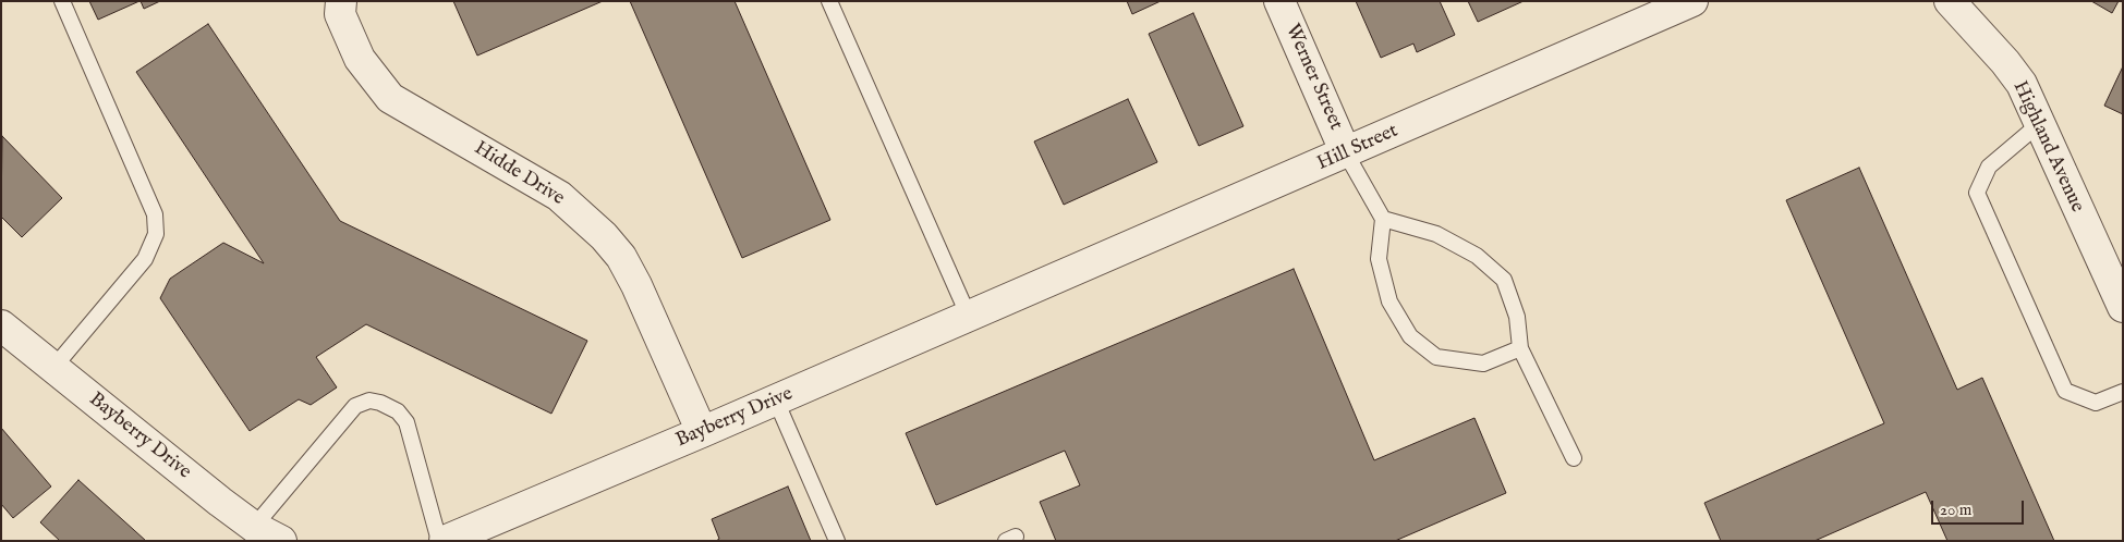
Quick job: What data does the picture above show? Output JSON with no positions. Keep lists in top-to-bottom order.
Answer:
{
  "streets": {
    "street": [
      "Werner Street",
      "Highland Avenue",
      "Hill Street",
      "Hidde Drive",
      "Bayberry Drive"
    ]
  },
  "crossings": [
    ["Werner Street", "Hill Street"],
    ["Hill Street", "Bayberry Drive"],
    ["Hidde Drive", "Bayberry Drive"]
  ],
  "scale_bar": "20 m"
}
